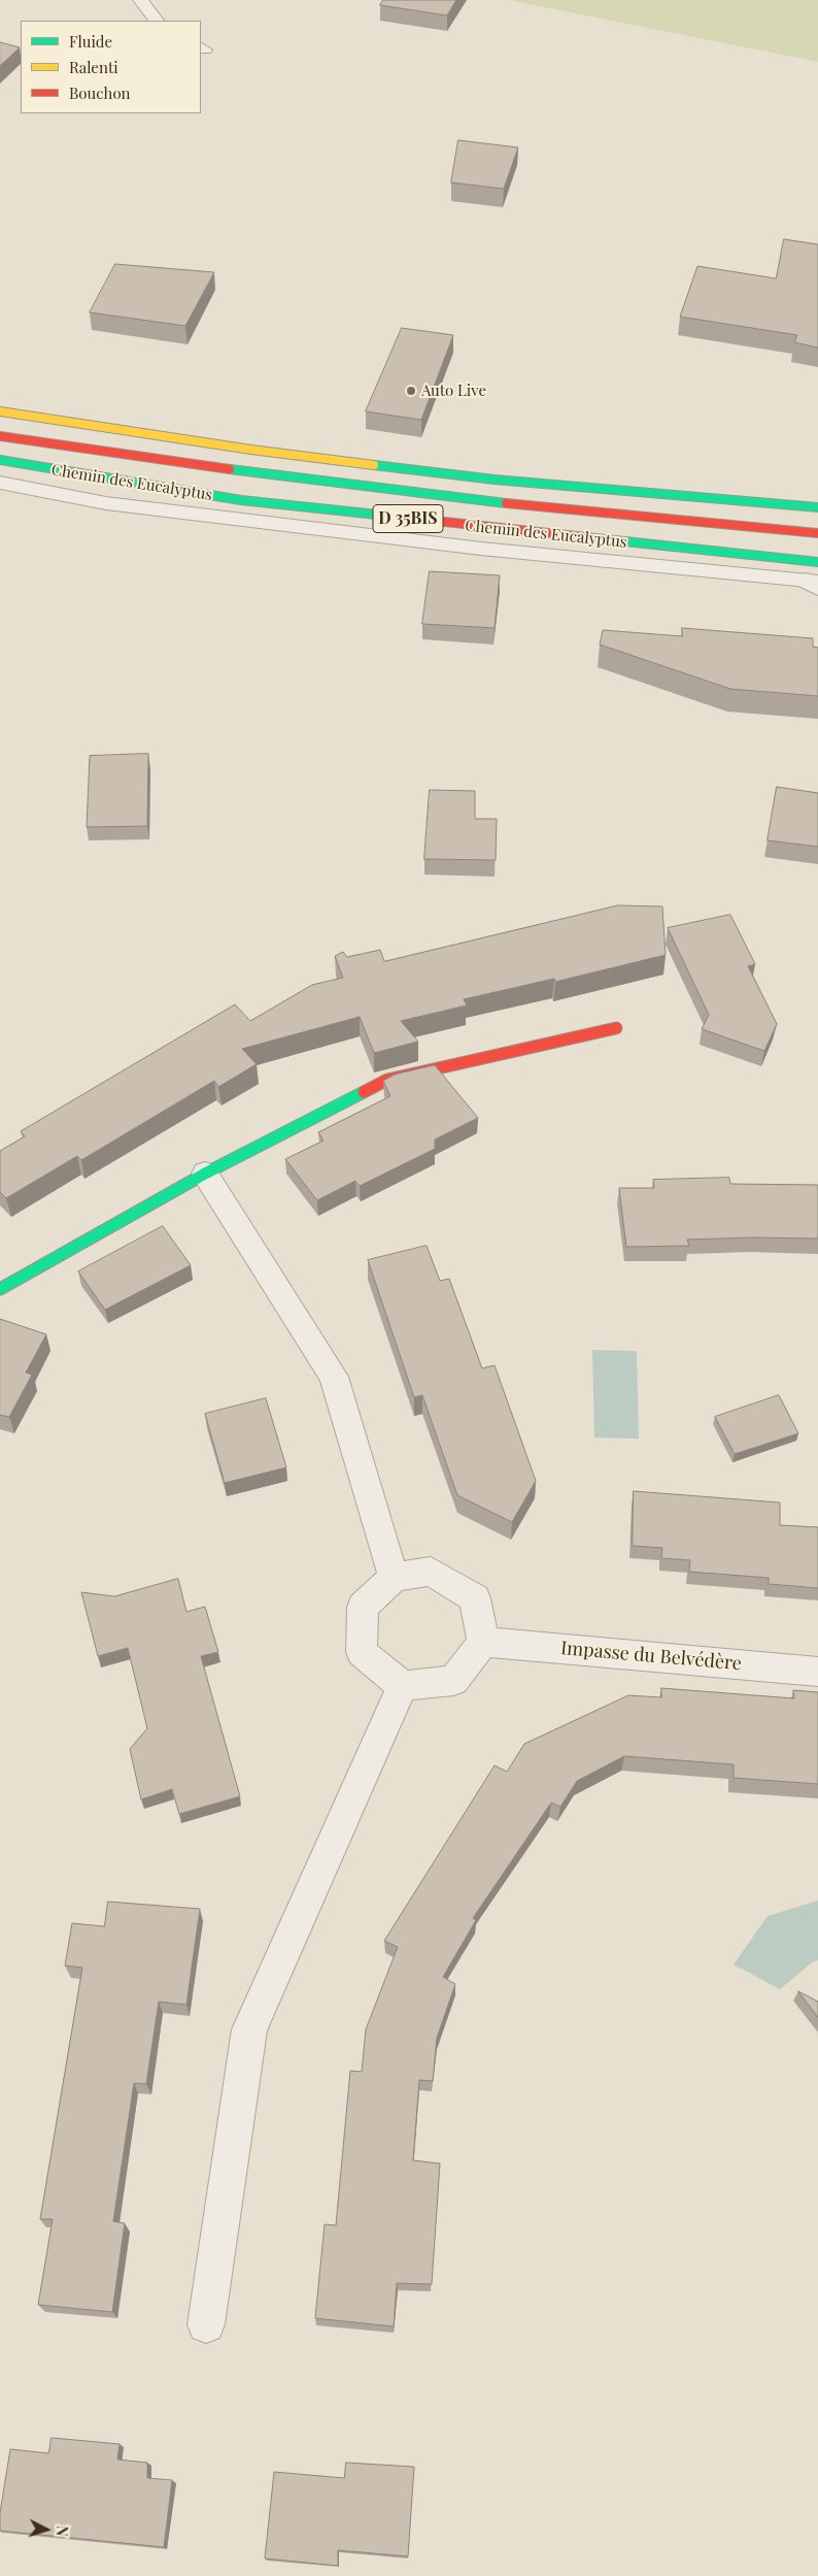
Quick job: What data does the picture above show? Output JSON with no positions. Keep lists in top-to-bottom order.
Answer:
{
  "streets": {
    "main road": ["Chemin des Eucalyptus", "D 35BIS"],
    "street": ["Impasse du Belvédère"]
  },
  "places": ["Auto Live"],
  "legend": ["Fluide", "Ralenti", "Bouchon"],
  "north": "right"
}
